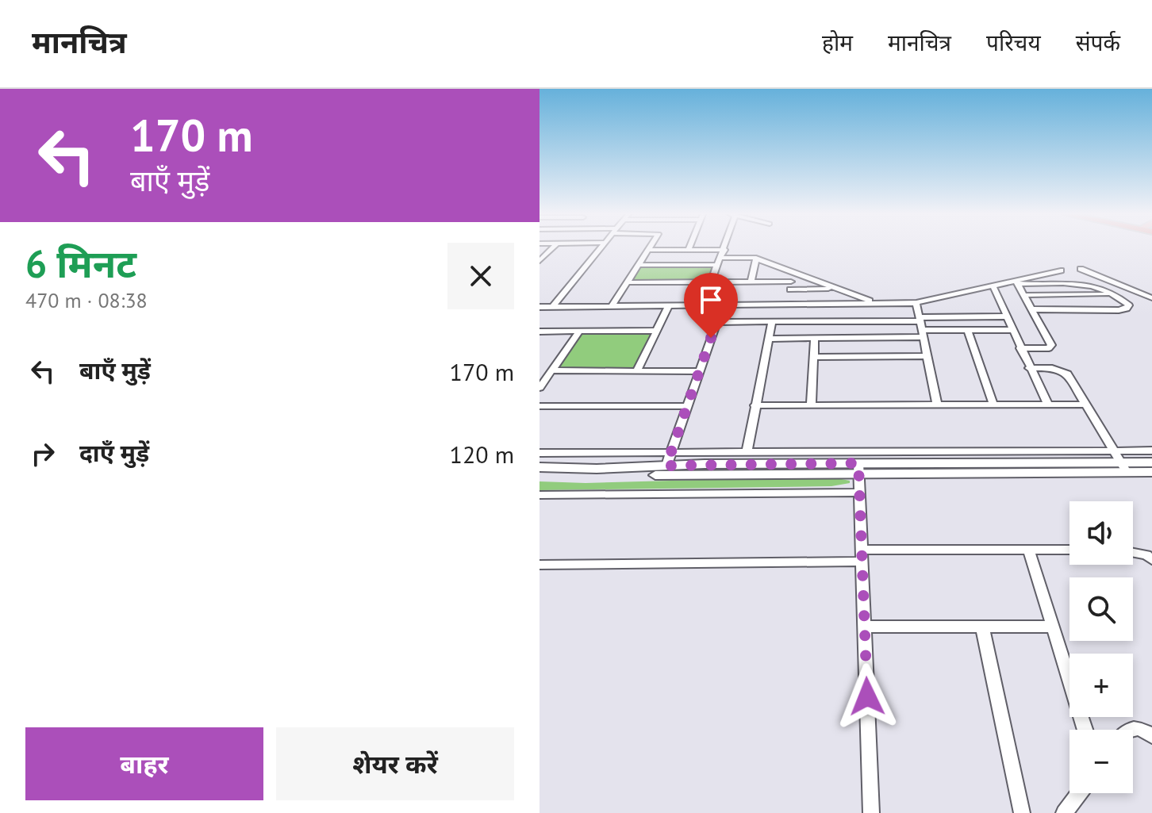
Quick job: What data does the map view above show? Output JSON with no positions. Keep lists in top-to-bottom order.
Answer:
{
  "page": {
    "header": "मानचित्र",
    "nav": [
      "होम",
      "मानचित्र",
      "परिचय",
      "संपर्क"
    ],
    "turn": ["170 m", "बाएँ मुड़ें"],
    "heading": ["6 मिनट", "470 m · 08:38"],
    "list": [
      {
        "name": "बाएँ मुड़ें",
        "value": "170 m"
      },
      {
        "name": "दाएँ मुड़ें",
        "value": "120 m"
      }
    ],
    "map_buttons": ["+", "−"],
    "buttons": ["बाहर", "शेयर करें"]
  }
}
